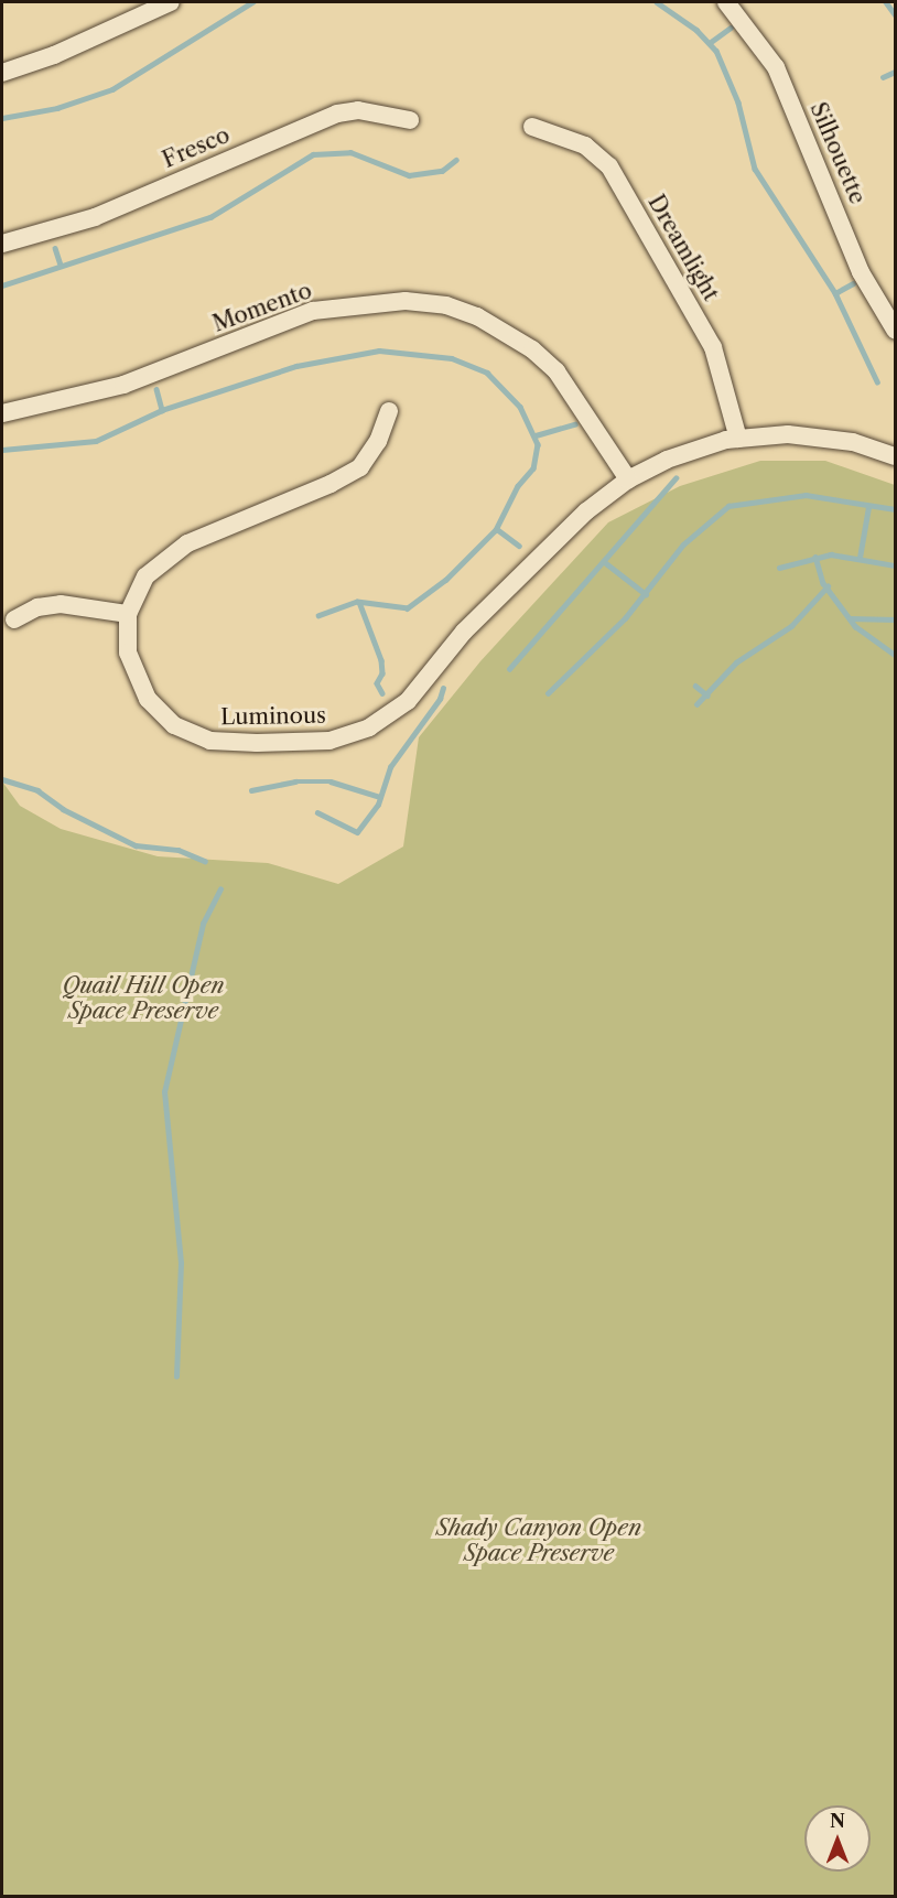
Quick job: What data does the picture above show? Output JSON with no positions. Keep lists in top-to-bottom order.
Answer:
{
  "streets": {
    "street": [
      "Fresco",
      "Silhouette",
      "Dreamlight",
      "Momento",
      "Luminous"
    ]
  },
  "crossings": [
    ["Dreamlight", "Luminous"],
    ["Momento", "Luminous"]
  ],
  "parks": ["Quail Hill Open Space Preserve", "Shady Canyon Open Space Preserve"],
  "north": "top"
}
